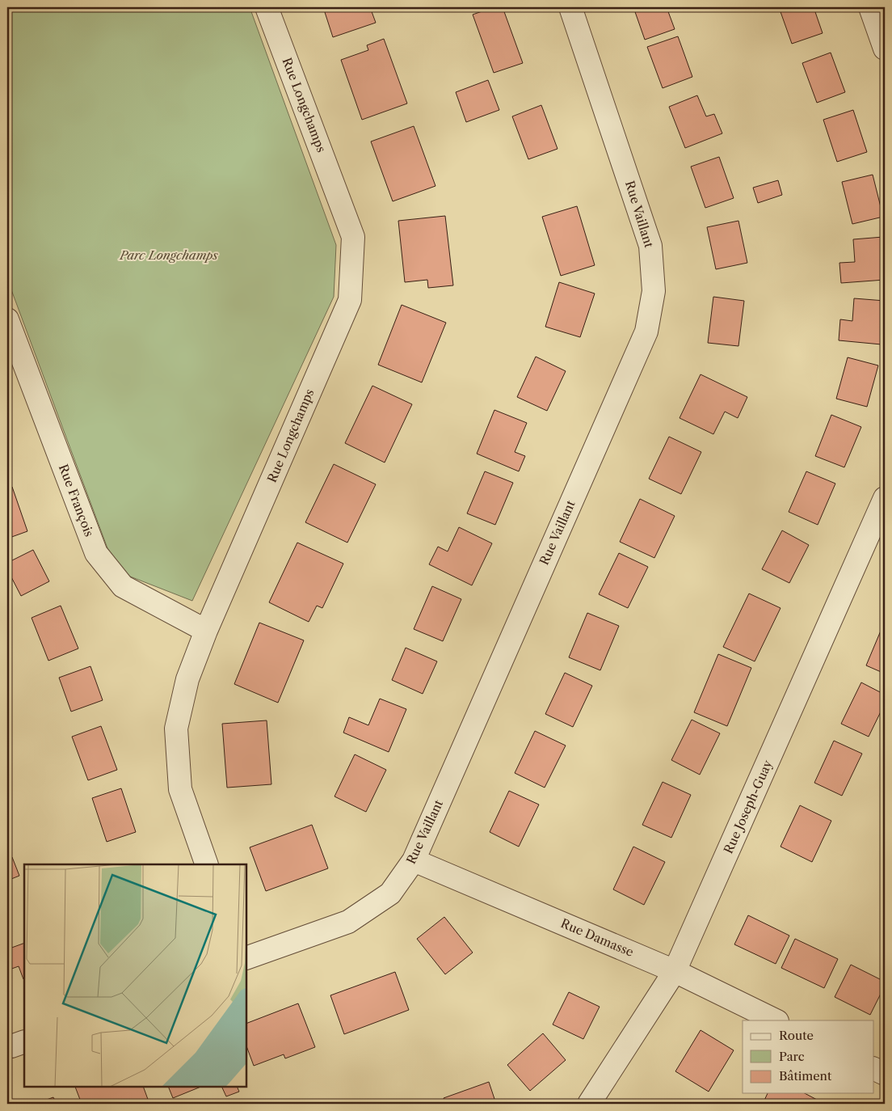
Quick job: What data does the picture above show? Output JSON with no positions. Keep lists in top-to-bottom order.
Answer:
{
  "streets": {
    "street": [
      "Rue Longchamps",
      "Rue Vaillant",
      "Rue François",
      "Rue Joseph-Guay",
      "Rue Damasse"
    ]
  },
  "crossings": [
    ["Rue Longchamps", "Rue François"],
    ["Rue Vaillant", "Rue Damasse"],
    ["Rue Joseph-Guay", "Rue Damasse"]
  ],
  "parks": ["Parc Longchamps"],
  "legend": ["Route", "Parc", "Bâtiment"]
}
